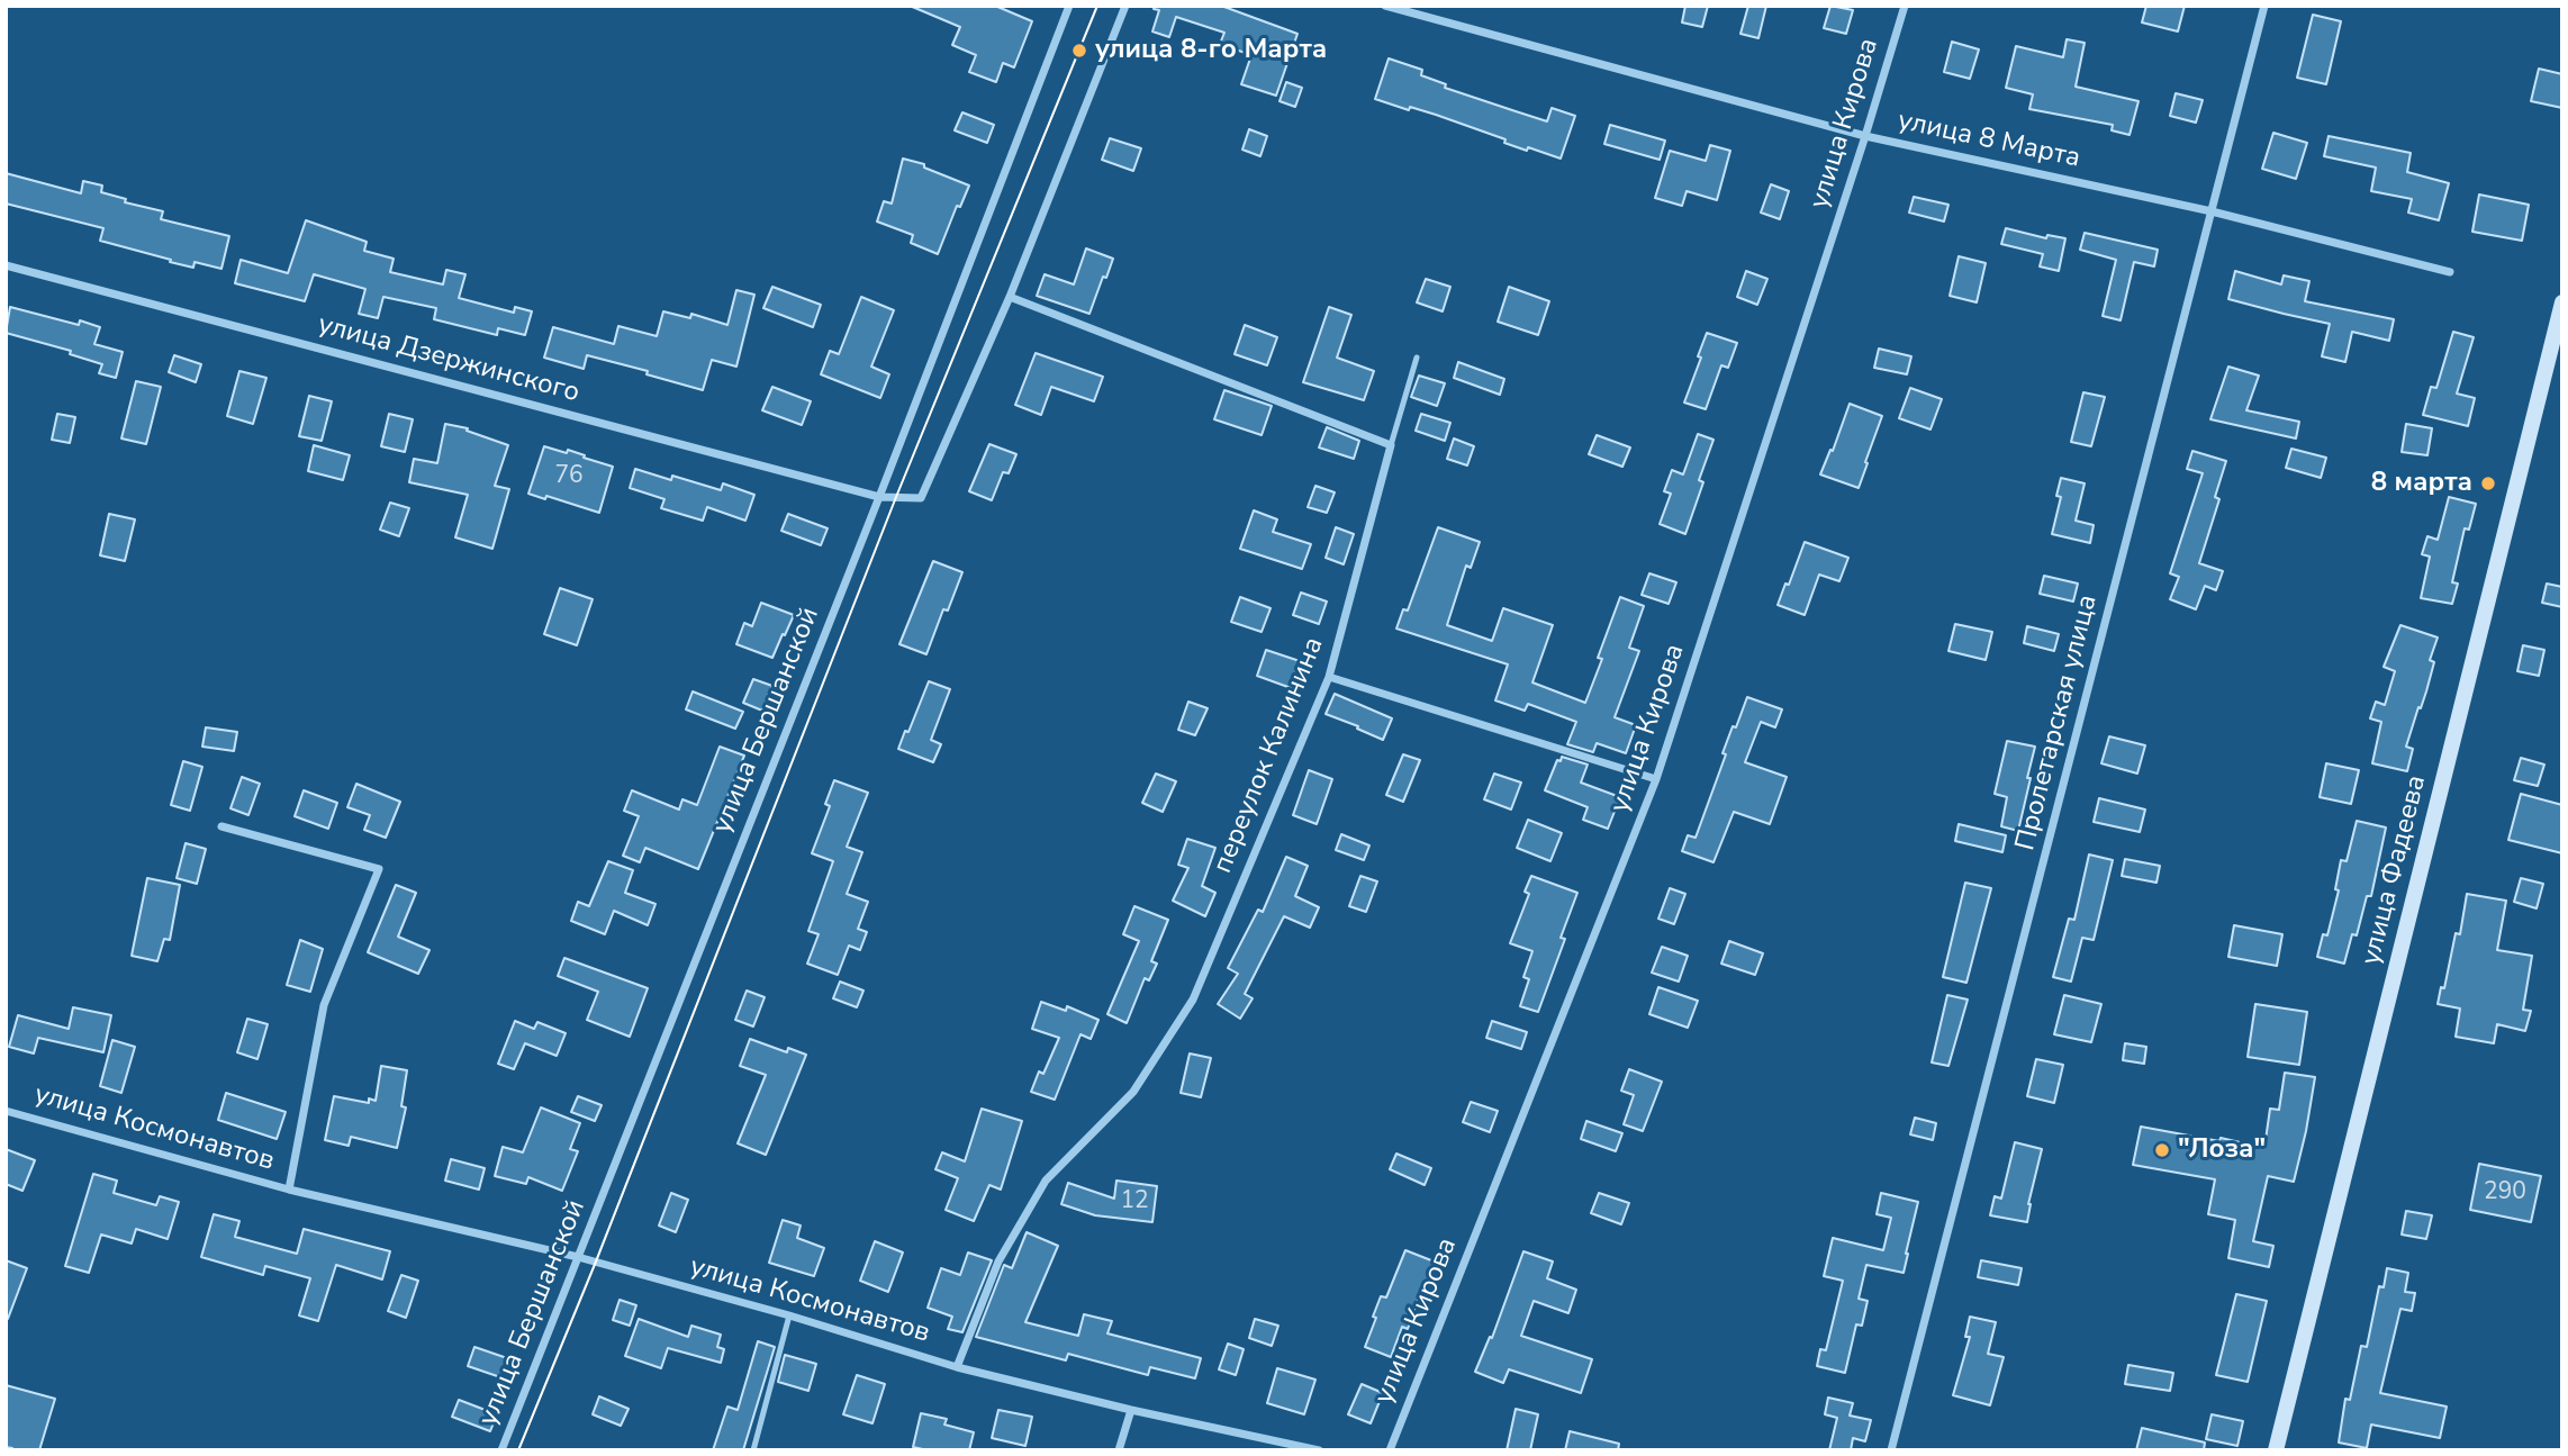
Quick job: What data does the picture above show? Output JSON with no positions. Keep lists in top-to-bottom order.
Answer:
{
  "streets": {
    "main road": ["улица Фадеева"],
    "street": [
      "улица Кирова",
      "улица 8 Марта",
      "улица Дзержинского",
      "улица Бершанской",
      "Пролетарская улица",
      "переулок Калинина",
      "улица Космонавтов"
    ]
  },
  "crossings": [
    ["улица Кирова", "улица 8 Марта"],
    ["улица 8 Марта", "Пролетарская улица"],
    ["улица Дзержинского", "улица Бершанской"],
    ["улица Бершанской", "улица Космонавтов"],
    ["переулок Калинина", "улица Космонавтов"]
  ],
  "places": ["улица 8-го Марта", "8 марта", "\"Лоза\""],
  "house_numbers": ["76", "290", "12"]
}
